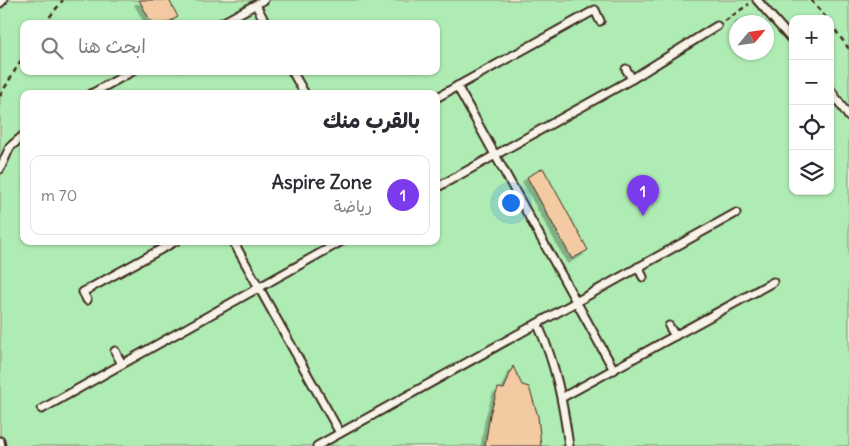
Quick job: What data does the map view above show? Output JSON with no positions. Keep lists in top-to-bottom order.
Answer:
{
  "north": "top right",
  "page": {
    "map_buttons": ["+", "−"],
    "search": "ابحث هنا",
    "heading": "بالقرب منك",
    "list": [
      {
        "mark": "1",
        "name": "Aspire Zone",
        "note": "رياضة",
        "value": "70 m"
      }
    ],
    "pins": "1"
  }
}
